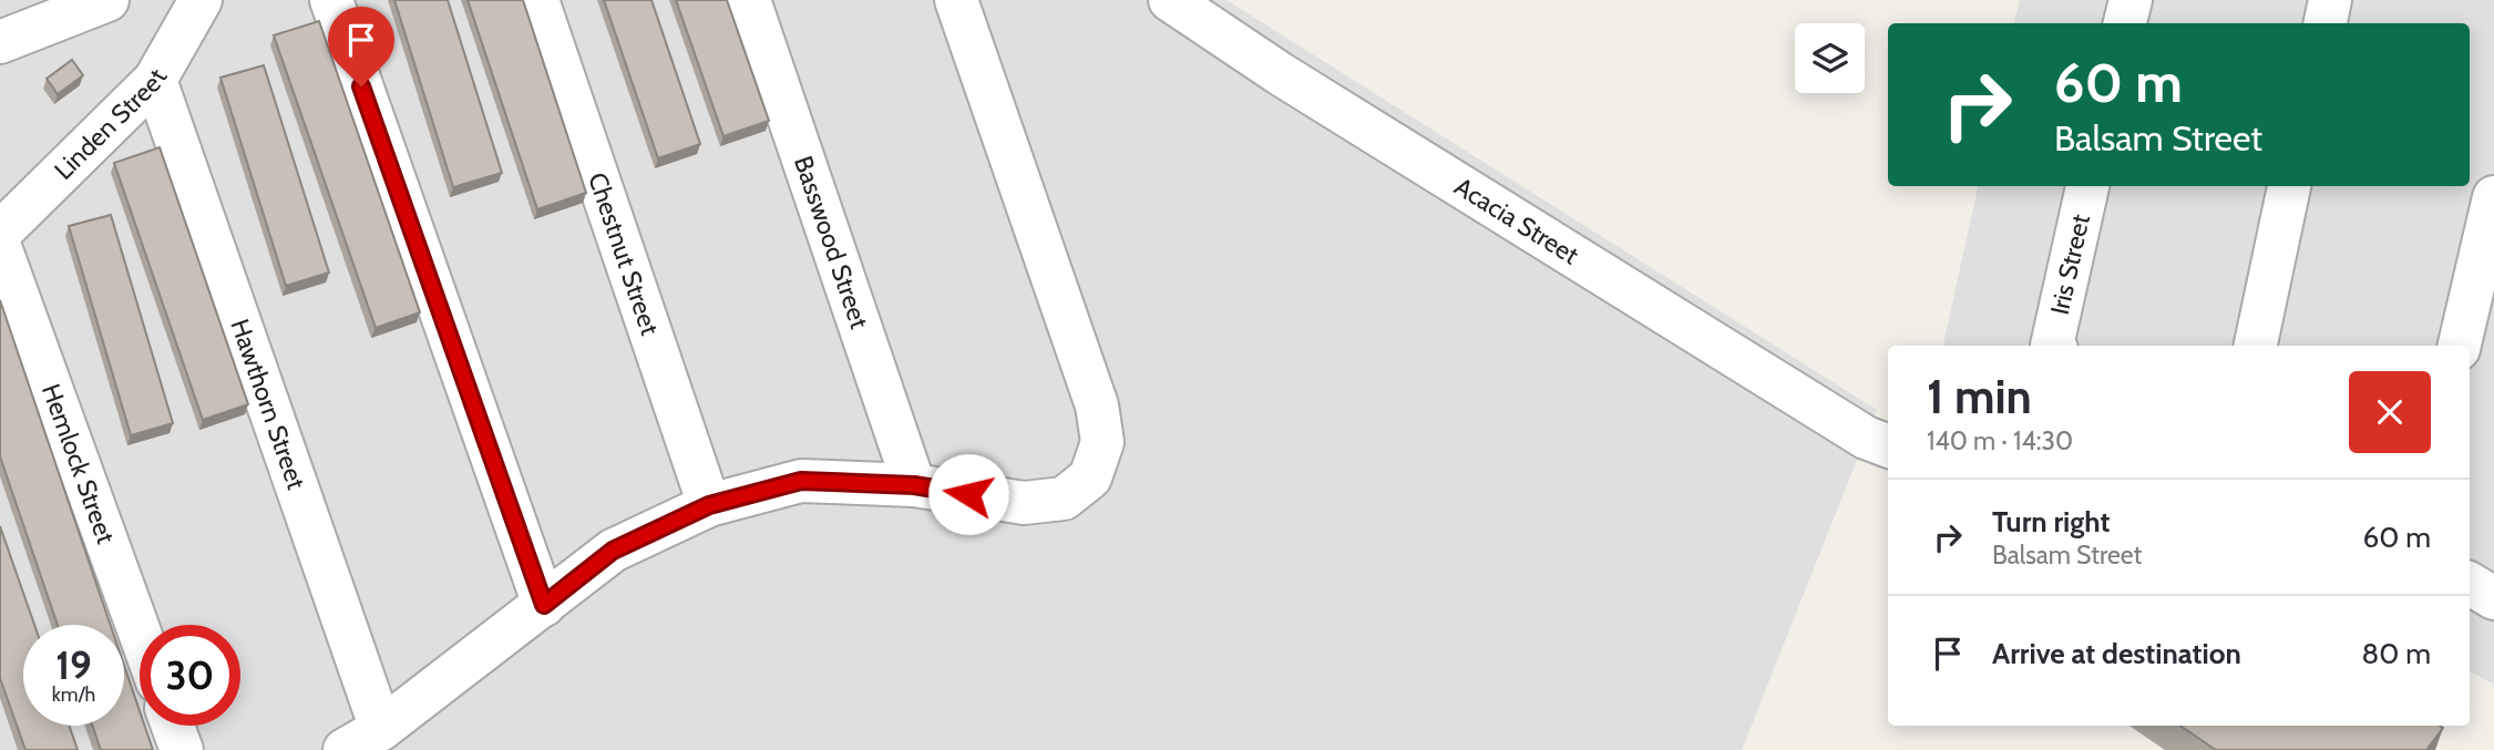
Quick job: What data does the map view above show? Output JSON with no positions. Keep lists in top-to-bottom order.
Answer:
{
  "streets": {
    "street": [
      "Linden Street",
      "Acacia Street",
      "Basswood Street",
      "Chestnut Street",
      "Iris Street",
      "Hawthorn Street",
      "Hemlock Street"
    ]
  },
  "crossings": [
    ["Linden Street", "Hawthorn Street"]
  ],
  "page": {
    "turn": ["60 m", "Balsam Street"],
    "heading": ["1 min", "140 m · 14:30"],
    "list": [
      {
        "name": "Turn right",
        "note": "Balsam Street",
        "value": "60 m"
      },
      {
        "name": "Arrive at destination",
        "value": "80 m"
      }
    ],
    "speed": "19 km/h",
    "limit": "30"
  }
}
